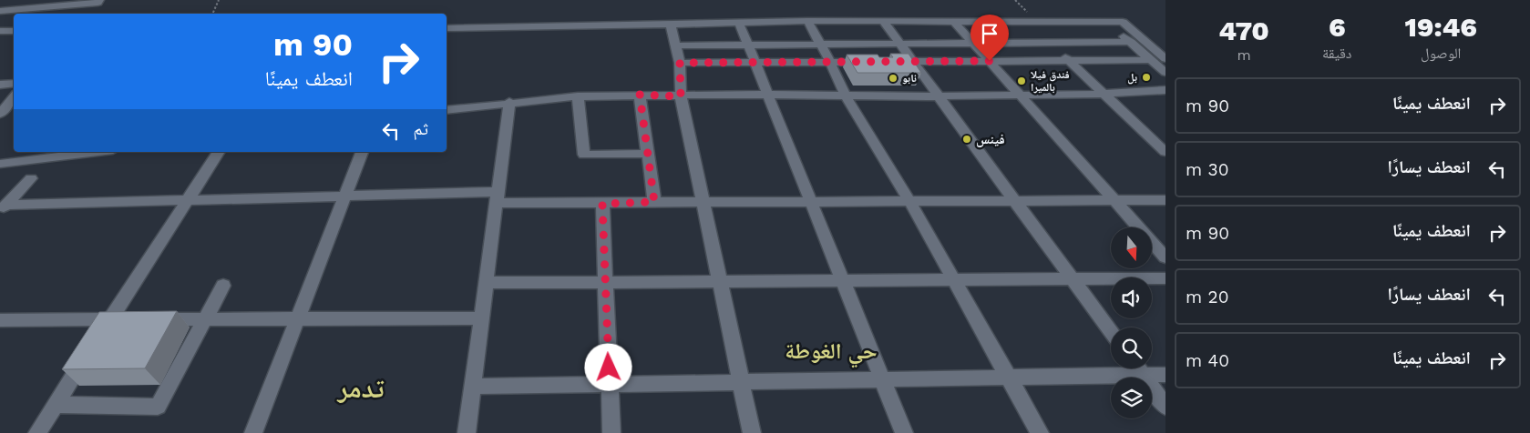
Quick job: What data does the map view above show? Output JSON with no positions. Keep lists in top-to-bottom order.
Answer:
{
  "districts": ["حي الغوطة", "تدمر"],
  "places": [
    "بل",
    "نابو",
    "فندق فيلا بالميرا",
    "فينس"
  ],
  "north": "bottom",
  "page": {
    "eta": [
      "19:46",
      "الوصول",
      "6",
      "دقيقة",
      "470",
      "m"
    ],
    "turn": ["90 m", "انعطف يمينًا"],
    "list": [
      {
        "name": "انعطف يمينًا",
        "value": "90 m"
      },
      {
        "name": "انعطف يسارًا",
        "value": "30 m"
      },
      {
        "name": "انعطف يمينًا",
        "value": "90 m"
      },
      {
        "name": "انعطف يسارًا",
        "value": "20 m"
      },
      {
        "name": "انعطف يمينًا",
        "value": "40 m"
      }
    ],
    "then": "ثم"
  }
}
